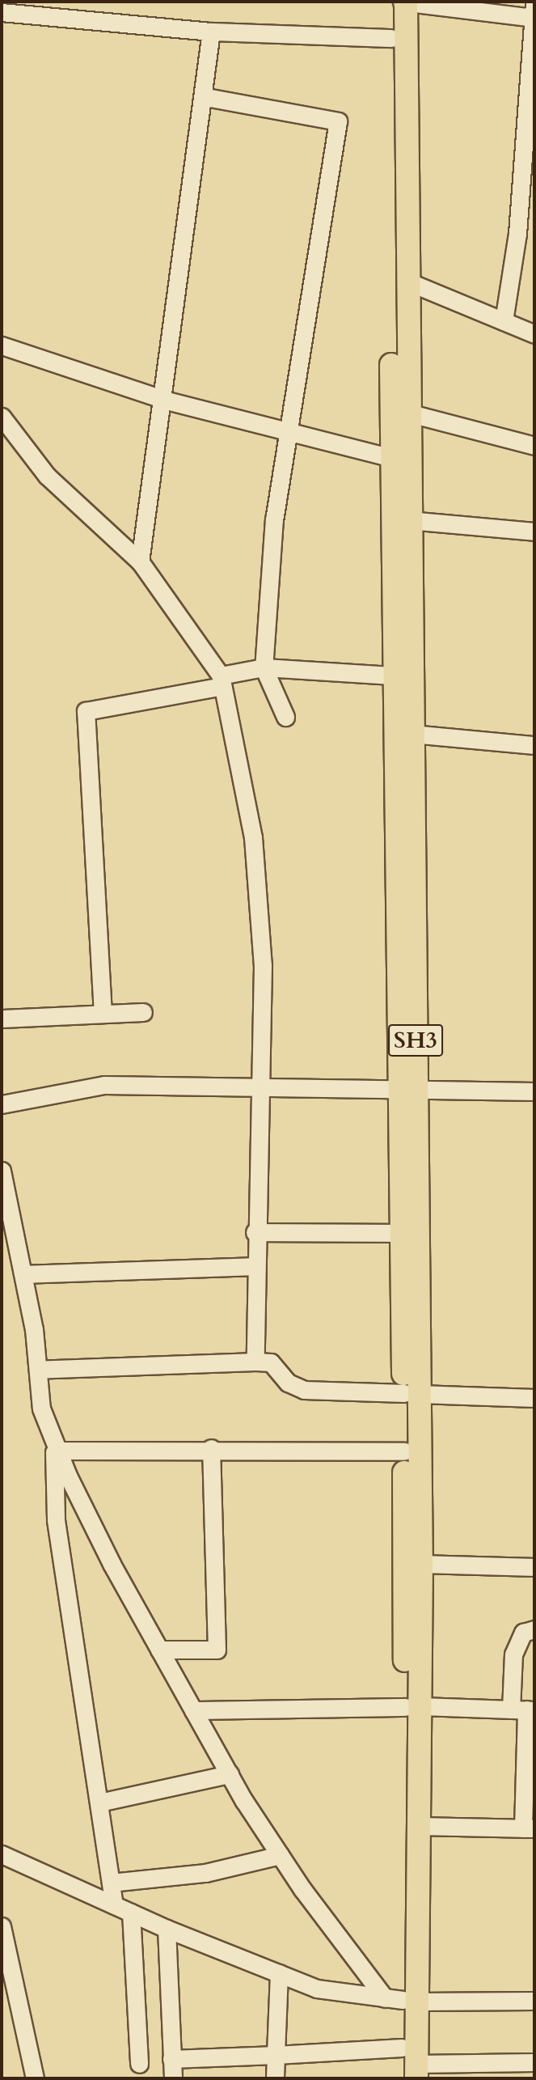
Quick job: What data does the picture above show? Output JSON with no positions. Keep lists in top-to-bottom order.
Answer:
{
  "streets": {
    "main road": ["SH3"]
  }
}
